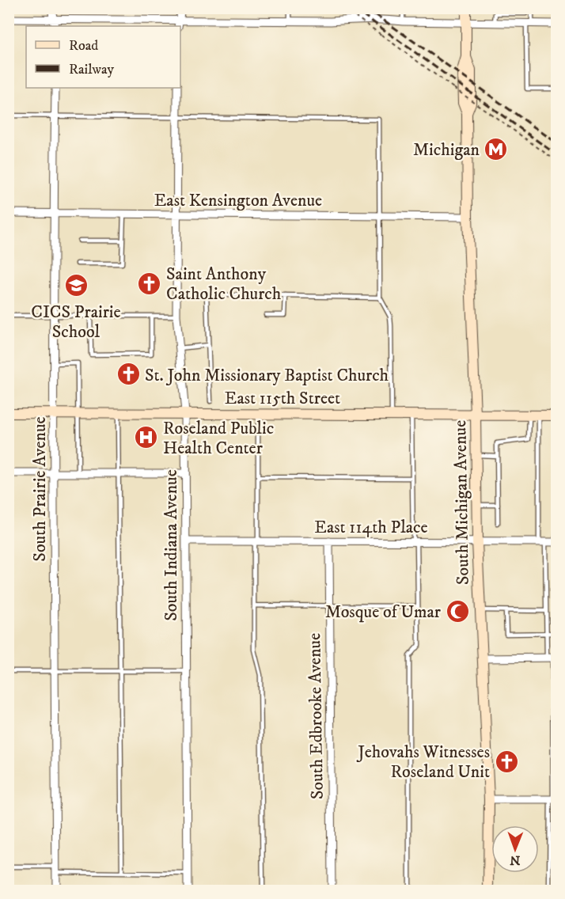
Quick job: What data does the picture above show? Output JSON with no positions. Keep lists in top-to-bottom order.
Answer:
{
  "streets": {
    "main road": ["East 115th Street", "South Michigan Avenue"],
    "street": [
      "East Kensington Avenue",
      "South Prairie Avenue",
      "East 114th Place",
      "South Indiana Avenue",
      "South Edbrooke Avenue"
    ]
  },
  "crossings": [
    ["East Kensington Avenue", "South Prairie Avenue"],
    ["East Kensington Avenue", "South Michigan Avenue"],
    ["East Kensington Avenue", "South Indiana Avenue"],
    ["East 115th Street", "South Prairie Avenue"],
    ["East 115th Street", "South Michigan Avenue"],
    ["East 115th Street", "South Indiana Avenue"],
    ["South Michigan Avenue", "East 114th Place"],
    ["East 114th Place", "South Indiana Avenue"],
    ["East 114th Place", "South Edbrooke Avenue"]
  ],
  "places": {
    "metro station": ["Michigan"],
    "church": ["Saint Anthony Catholic Church", "St. John Missionary Baptist Church", "Jehovahs Witnesses Roseland Unit"],
    "school or university": ["CICS Prairie School"],
    "hospital": ["Roseland Public Health Center"],
    "mosque": ["Mosque of Umar"]
  },
  "legend": ["Road", "Railway"],
  "north": "bottom"
}
